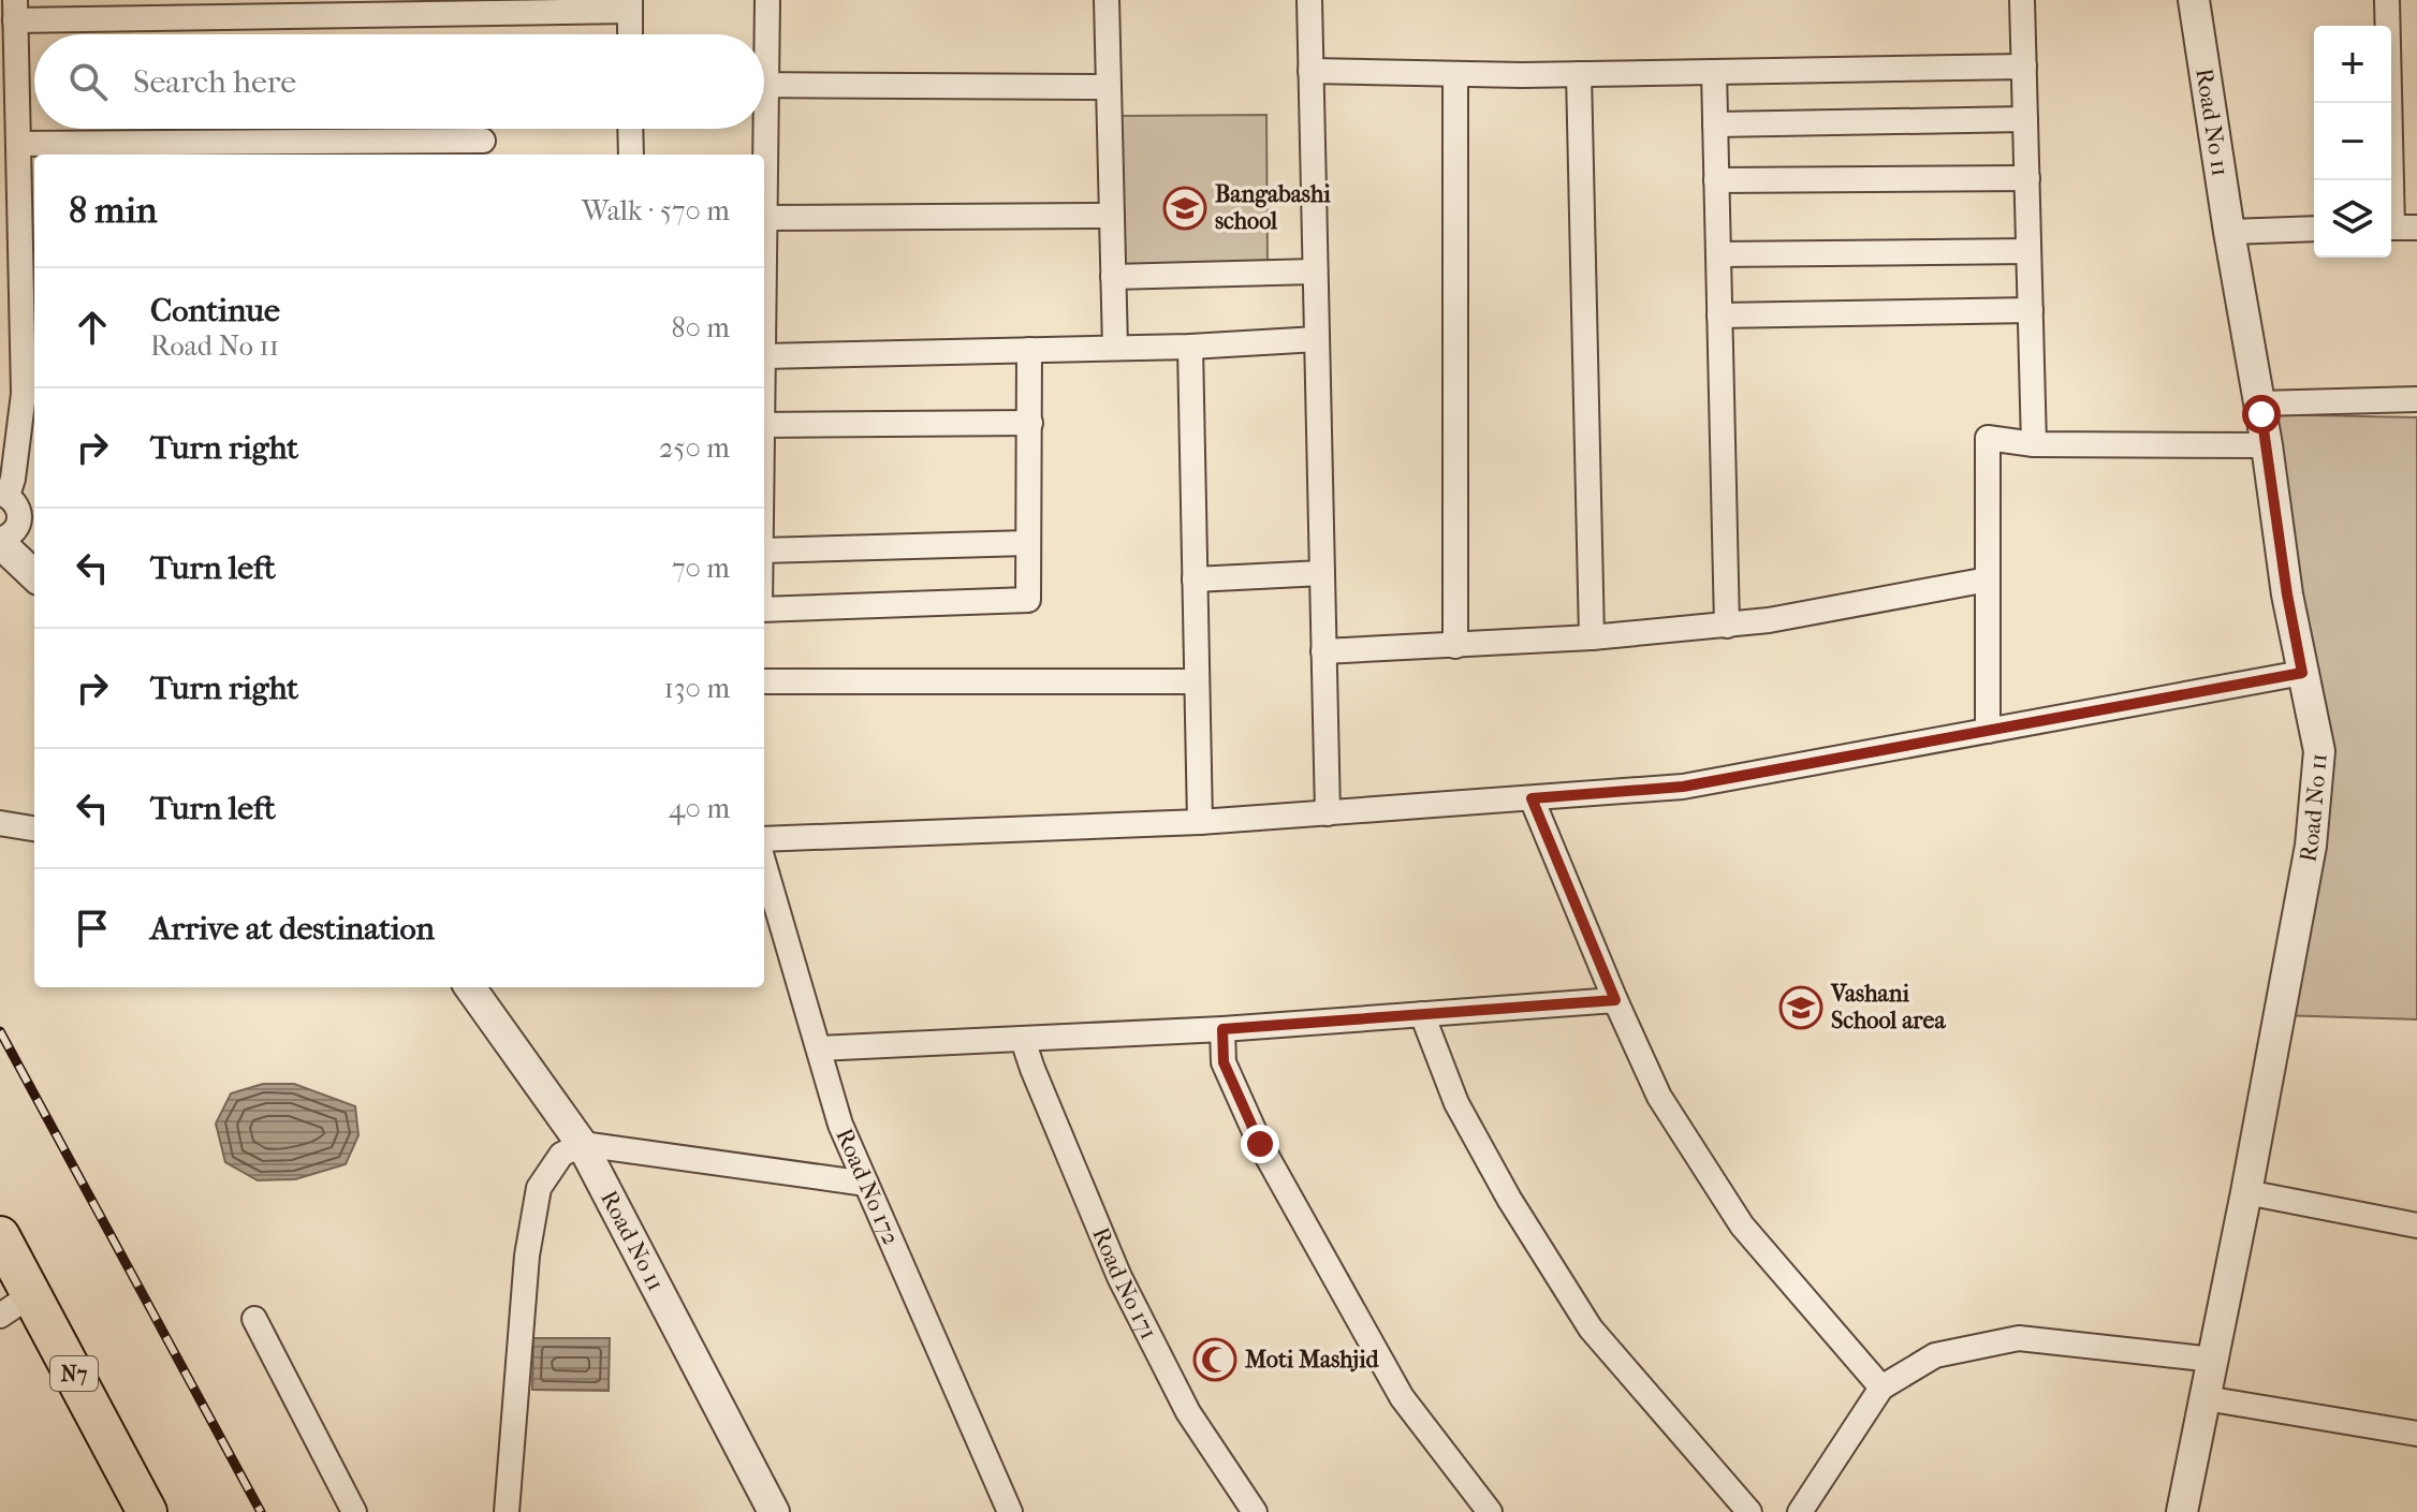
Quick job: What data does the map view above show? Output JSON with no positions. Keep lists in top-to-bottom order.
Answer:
{
  "streets": {
    "highway": ["N7"],
    "street": ["Road No 11", "Road No 172", "Road No 171"]
  },
  "places": {
    "school or university": ["Bangabashi school", "Vashani School area"],
    "mosque": ["Moti Mashjid"]
  },
  "page": {
    "map_buttons": ["+", "−"],
    "search": "Search here",
    "heading": ["8 min", "Walk · 570 m"],
    "list": [
      ["Continue", "Road No 11", "80 m"],
      ["Turn right", "250 m"],
      ["Turn left", "70 m"],
      ["Turn right", "130 m"],
      ["Turn left", "40 m"],
      "Arrive at destination"
    ]
  }
}
